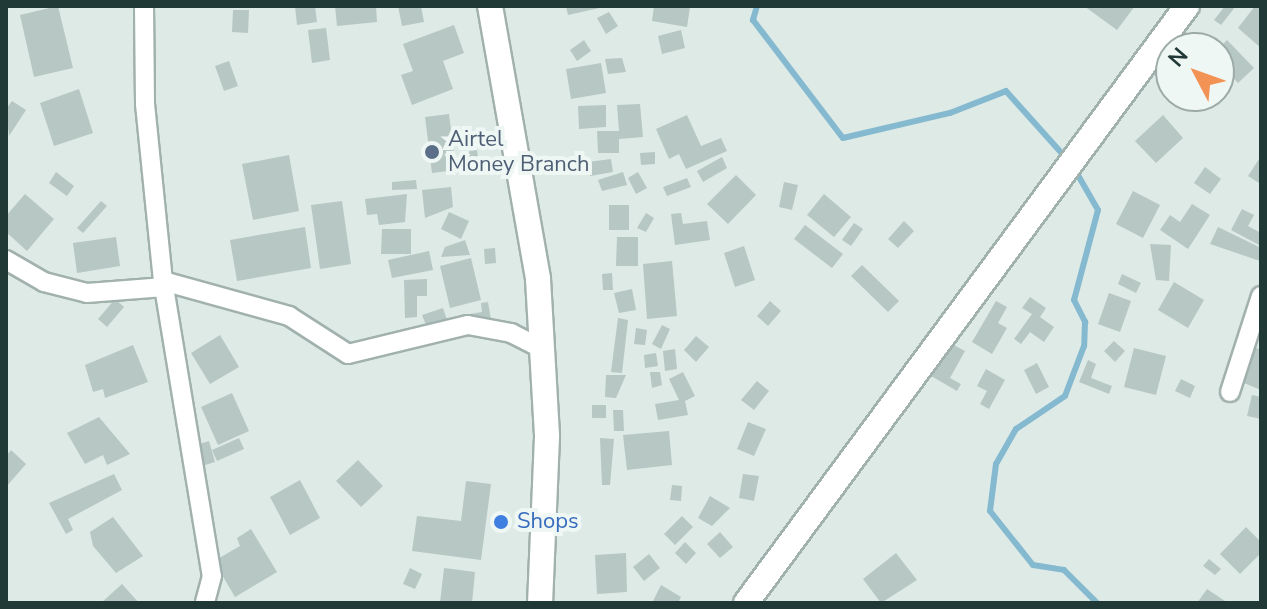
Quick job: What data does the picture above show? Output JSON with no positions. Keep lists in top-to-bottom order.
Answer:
{
  "places": ["Airtel Money Branch", "Shops"],
  "north": "top left"
}
